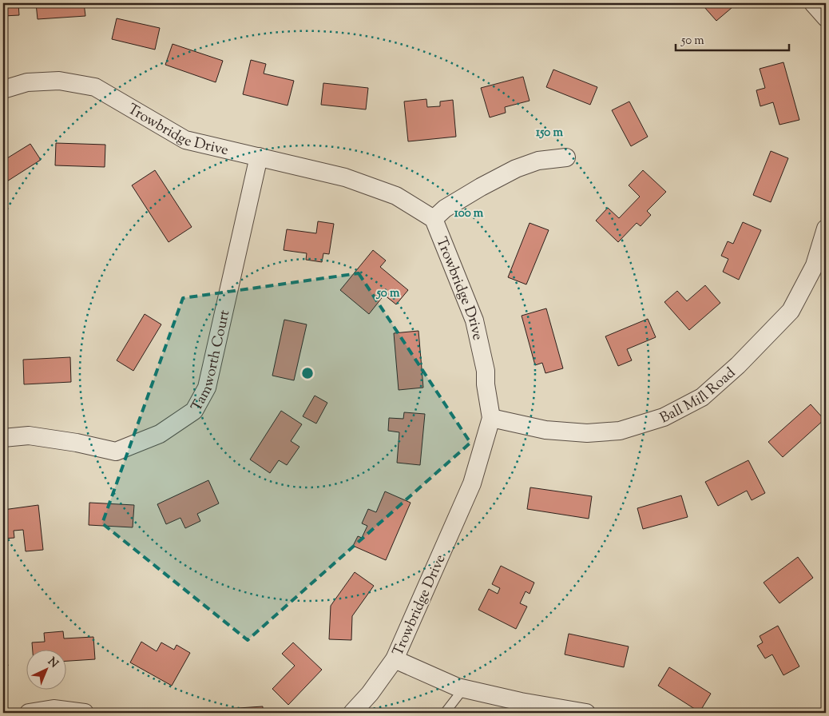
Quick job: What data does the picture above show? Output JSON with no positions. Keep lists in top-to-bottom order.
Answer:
{
  "streets": {
    "street": ["Trowbridge Drive", "Tamworth Court", "Ball Mill Road"]
  },
  "crossings": [
    ["Trowbridge Drive", "Tamworth Court"],
    ["Trowbridge Drive", "Ball Mill Road"]
  ],
  "scale_bar": "50 m",
  "north": "top right",
  "rings": ["150 m", "100 m", "50 m"]
}
